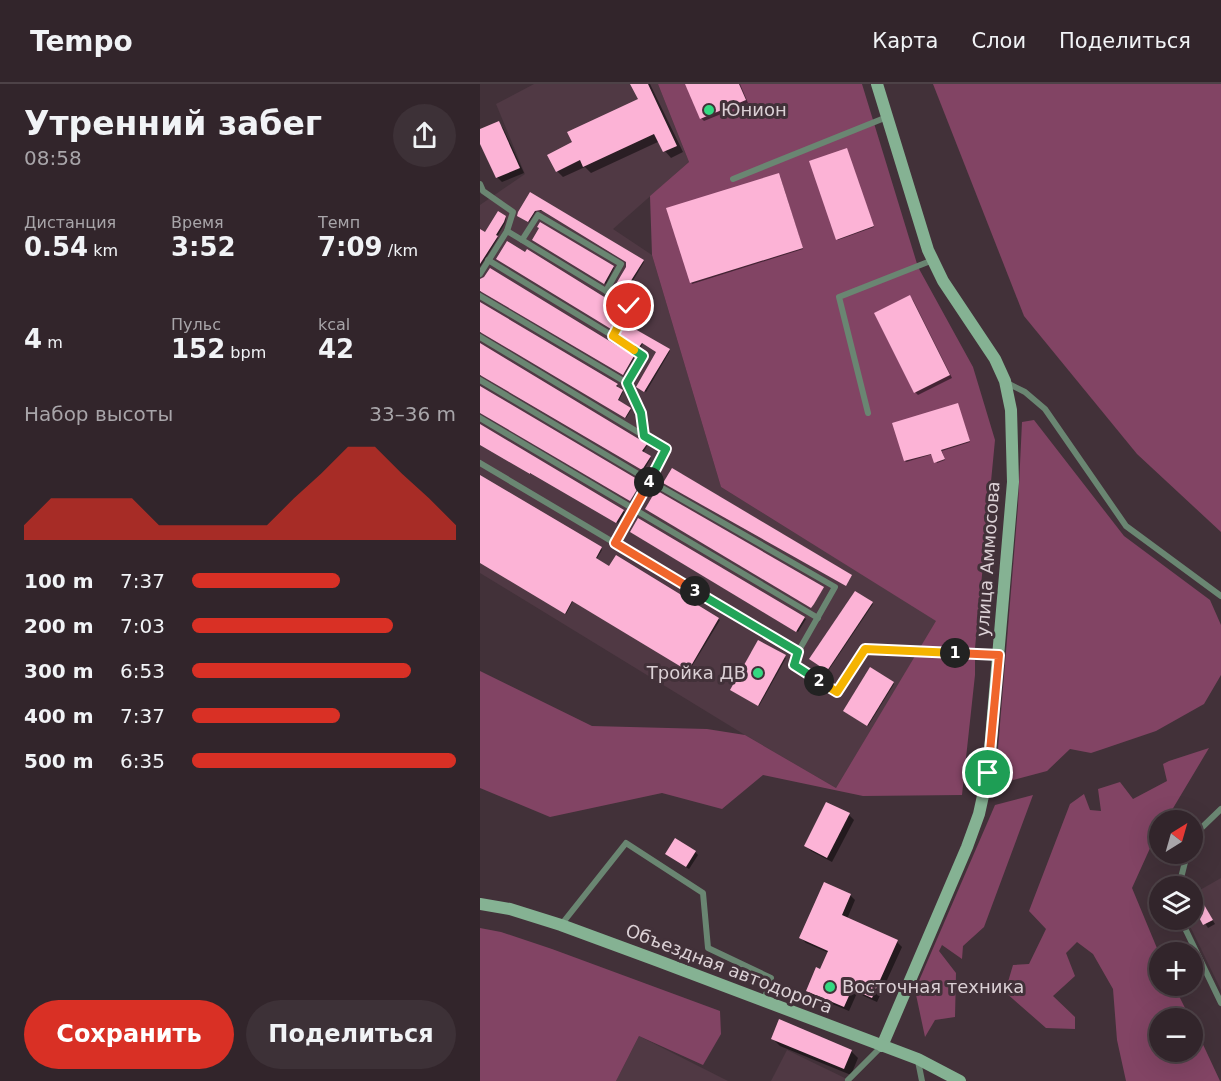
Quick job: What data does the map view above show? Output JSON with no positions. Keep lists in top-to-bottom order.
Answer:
{
  "streets": {
    "street": ["улица Аммосова", "Объездная автодорога"]
  },
  "crossings": [
    ["улица Аммосова", "Объездная автодорога"]
  ],
  "places": ["Юнион", "Тройка ДВ", "Восточная техника"],
  "north": "top right",
  "page": {
    "header": "Tempo",
    "nav": ["Карта", "Слои", "Поделиться"],
    "heading": ["Утренний забег", "08:58"],
    "stats": [
      ["Дистанция", "0.54 km"],
      ["Время", "3:52"],
      ["Темп", "7:09 /km"],
      ["4 m"],
      ["Пульс", "152 bpm"],
      ["kcal", "42"]
    ],
    "chart": ["Набор высоты", "33–36 m"],
    "pins": [
      "4",
      "3",
      "1",
      "2"
    ],
    "list": [
      {
        "name": "100 m",
        "note": "7:37"
      },
      {
        "name": "200 m",
        "note": "7:03"
      },
      {
        "name": "300 m",
        "note": "6:53"
      },
      {
        "name": "400 m",
        "note": "7:37"
      },
      {
        "name": "500 m",
        "note": "6:35"
      }
    ],
    "map_buttons": ["+", "−"],
    "buttons": ["Сохранить", "Поделиться"]
  }
}
